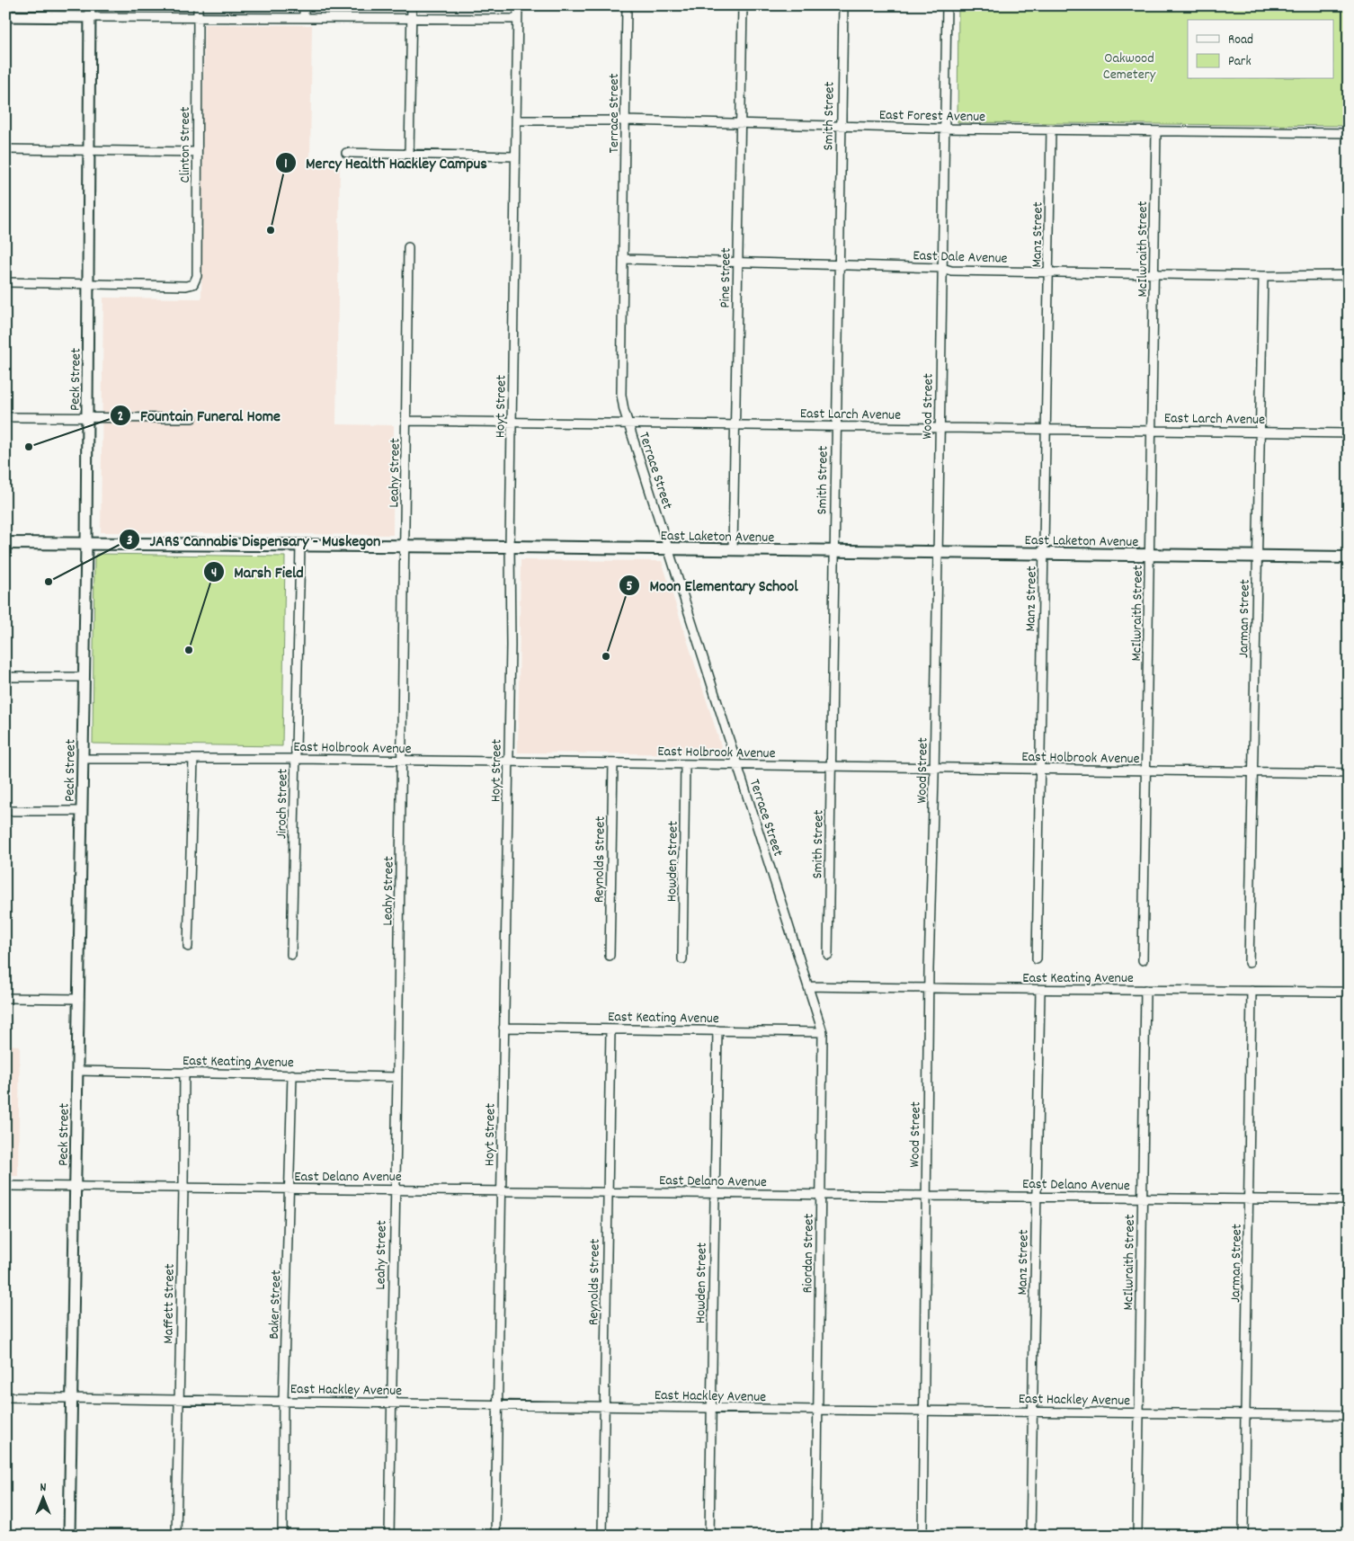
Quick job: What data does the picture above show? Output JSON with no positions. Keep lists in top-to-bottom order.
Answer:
{
  "streets": {
    "main road": ["East Laketon Avenue"],
    "street": [
      "Terrace Street",
      "East Forest Avenue",
      "Smith Street",
      "Clinton Street",
      "Manz Street",
      "McIlwraith Street",
      "East Dale Avenue",
      "Pine Street",
      "Peck Street",
      "Hoyt Street",
      "Wood Street",
      "East Larch Avenue",
      "Leahy Street",
      "Jarman Street",
      "East Holbrook Avenue",
      "Jiroch Street",
      "Reynolds Street",
      "Howden Street",
      "East Keating Avenue",
      "East Delano Avenue",
      "Riordan Street",
      "Maffett Street",
      "Baker Street",
      "East Hackley Avenue"
    ]
  },
  "crossings": [
    ["Terrace Street", "East Forest Avenue"],
    ["Terrace Street", "East Dale Avenue"],
    ["Terrace Street", "East Larch Avenue"],
    ["Terrace Street", "East Laketon Avenue"],
    ["Terrace Street", "East Holbrook Avenue"],
    ["Terrace Street", "Riordan Street"],
    ["East Forest Avenue", "Smith Street"],
    ["East Forest Avenue", "Manz Street"],
    ["East Forest Avenue", "McIlwraith Street"],
    ["East Forest Avenue", "Pine Street"],
    ["East Forest Avenue", "Hoyt Street"],
    ["East Forest Avenue", "Wood Street"],
    ["Smith Street", "East Dale Avenue"],
    ["Smith Street", "East Larch Avenue"],
    ["Smith Street", "East Laketon Avenue"],
    ["Smith Street", "East Holbrook Avenue"],
    ["Clinton Street", "Peck Street"],
    ["Manz Street", "East Dale Avenue"],
    ["Manz Street", "East Larch Avenue"],
    ["Manz Street", "East Laketon Avenue"],
    ["Manz Street", "East Holbrook Avenue"],
    ["Manz Street", "East Keating Avenue"],
    ["Manz Street", "East Delano Avenue"],
    ["Manz Street", "East Hackley Avenue"],
    ["McIlwraith Street", "East Dale Avenue"],
    ["McIlwraith Street", "East Larch Avenue"],
    ["McIlwraith Street", "East Laketon Avenue"],
    ["McIlwraith Street", "East Holbrook Avenue"],
    ["McIlwraith Street", "East Keating Avenue"],
    ["McIlwraith Street", "East Delano Avenue"],
    ["McIlwraith Street", "East Hackley Avenue"],
    ["East Dale Avenue", "Pine Street"],
    ["East Dale Avenue", "Wood Street"],
    ["East Dale Avenue", "Jarman Street"],
    ["Pine Street", "East Larch Avenue"],
    ["Pine Street", "East Laketon Avenue"],
    ["Peck Street", "East Laketon Avenue"],
    ["Peck Street", "East Holbrook Avenue"],
    ["Peck Street", "East Keating Avenue"],
    ["Peck Street", "East Delano Avenue"],
    ["Peck Street", "East Hackley Avenue"],
    ["Hoyt Street", "East Larch Avenue"],
    ["Hoyt Street", "East Laketon Avenue"],
    ["Hoyt Street", "East Holbrook Avenue"],
    ["Hoyt Street", "East Keating Avenue"],
    ["Hoyt Street", "East Delano Avenue"],
    ["Hoyt Street", "East Hackley Avenue"],
    ["Wood Street", "East Larch Avenue"],
    ["Wood Street", "East Laketon Avenue"],
    ["Wood Street", "East Holbrook Avenue"],
    ["Wood Street", "East Keating Avenue"],
    ["Wood Street", "East Delano Avenue"],
    ["Wood Street", "East Hackley Avenue"],
    ["East Larch Avenue", "Leahy Street"],
    ["East Larch Avenue", "Jarman Street"],
    ["Leahy Street", "East Laketon Avenue"],
    ["Leahy Street", "East Holbrook Avenue"],
    ["Leahy Street", "East Keating Avenue"],
    ["Leahy Street", "East Delano Avenue"],
    ["Leahy Street", "East Hackley Avenue"],
    ["East Laketon Avenue", "Jarman Street"],
    ["East Laketon Avenue", "Jiroch Street"],
    ["Jarman Street", "East Holbrook Avenue"],
    ["Jarman Street", "East Keating Avenue"],
    ["Jarman Street", "East Delano Avenue"],
    ["Jarman Street", "East Hackley Avenue"],
    ["East Holbrook Avenue", "Jiroch Street"],
    ["East Holbrook Avenue", "Reynolds Street"],
    ["East Holbrook Avenue", "Howden Street"],
    ["Reynolds Street", "East Keating Avenue"],
    ["Reynolds Street", "East Delano Avenue"],
    ["Reynolds Street", "East Hackley Avenue"],
    ["Howden Street", "East Keating Avenue"],
    ["Howden Street", "East Delano Avenue"],
    ["Howden Street", "East Hackley Avenue"],
    ["East Keating Avenue", "Riordan Street"],
    ["East Keating Avenue", "Maffett Street"],
    ["East Keating Avenue", "Baker Street"],
    ["East Delano Avenue", "Riordan Street"],
    ["East Delano Avenue", "Maffett Street"],
    ["East Delano Avenue", "Baker Street"],
    ["Riordan Street", "East Hackley Avenue"],
    ["Maffett Street", "East Hackley Avenue"],
    ["Baker Street", "East Hackley Avenue"]
  ],
  "parks": ["Oakwood Cemetery"],
  "places": [
    "Mercy Health Hackley Campus",
    "Fountain Funeral Home",
    "JARS Cannabis Dispensary - Muskegon",
    "Marsh Field",
    "Moon Elementary School"
  ],
  "legend": ["Road", "Park"],
  "north": "top"
}
